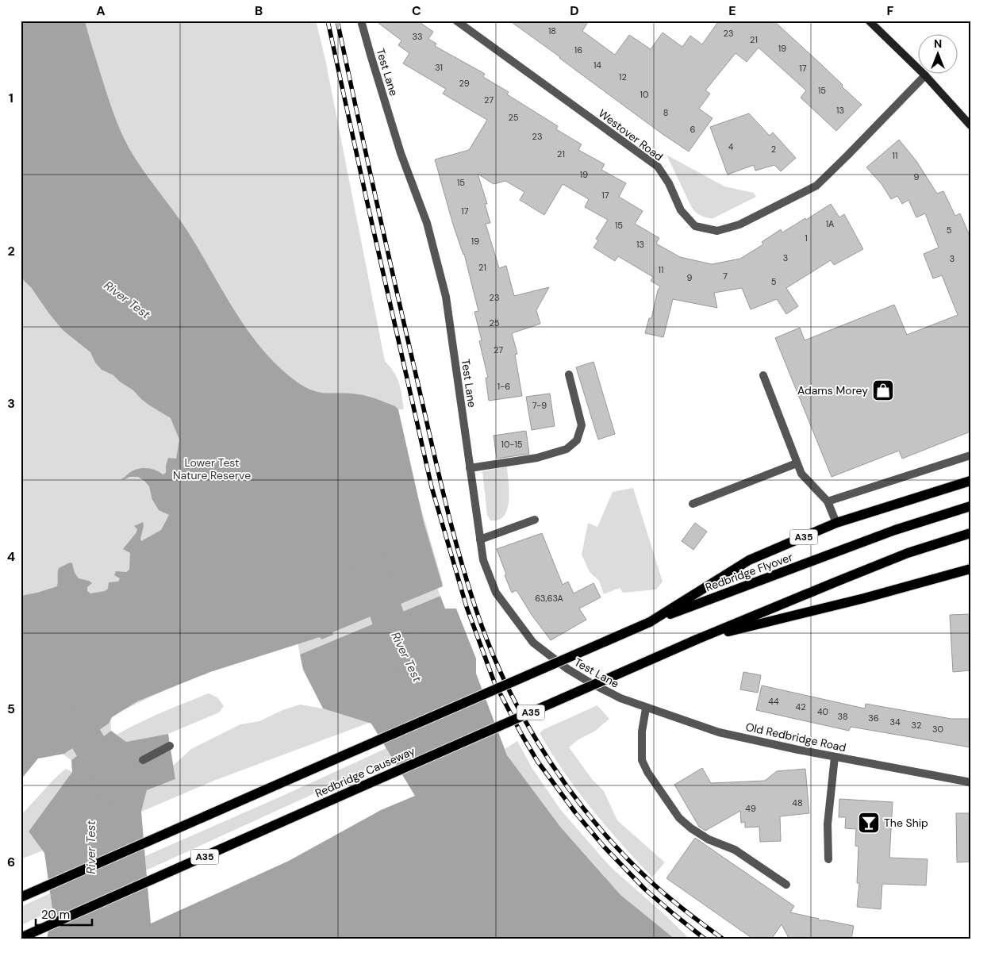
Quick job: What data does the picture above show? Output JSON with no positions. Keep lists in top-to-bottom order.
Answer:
{
  "streets": {
    "main road": ["A35", "Redbridge Flyover", "Redbridge Causeway"],
    "street": ["Test Lane", "Westover Road", "Old Redbridge Road"]
  },
  "crossings": [
    ["Test Lane", "Old Redbridge Road"],
    ["A35", "Redbridge Flyover"],
    ["A35", "Redbridge Causeway"]
  ],
  "water": ["River Test"],
  "parks": ["Lower Test Nature Reserve"],
  "places": {
    "shop": ["Adams Morey"],
    "bar": ["The Ship"]
  },
  "house_numbers": [
    "18",
    "23",
    "33",
    "21",
    "19",
    "16",
    "14",
    "31",
    "17",
    "12",
    "29",
    "15",
    "10",
    "27",
    "13",
    "8",
    "25",
    "6",
    "23",
    "4",
    "2",
    "21",
    "11",
    "19",
    "9",
    "15",
    "17",
    "17",
    "1A",
    "15",
    "5",
    "1",
    "19",
    "13",
    "3",
    "3",
    "21",
    "11",
    "7",
    "9",
    "5",
    "23",
    "25",
    "27",
    "1-6",
    "7-9",
    "10-15",
    "63,63A",
    "44",
    "42",
    "40",
    "38",
    "36",
    "34",
    "32",
    "30",
    "48",
    "49"
  ],
  "scale_bar": "20 m",
  "north": "top",
  "grid": {
    "columns": [
      "A",
      "B",
      "C",
      "D",
      "E",
      "F"
    ],
    "rows": [
      "1",
      "2",
      "3",
      "4",
      "5",
      "6"
    ]
  }
}
